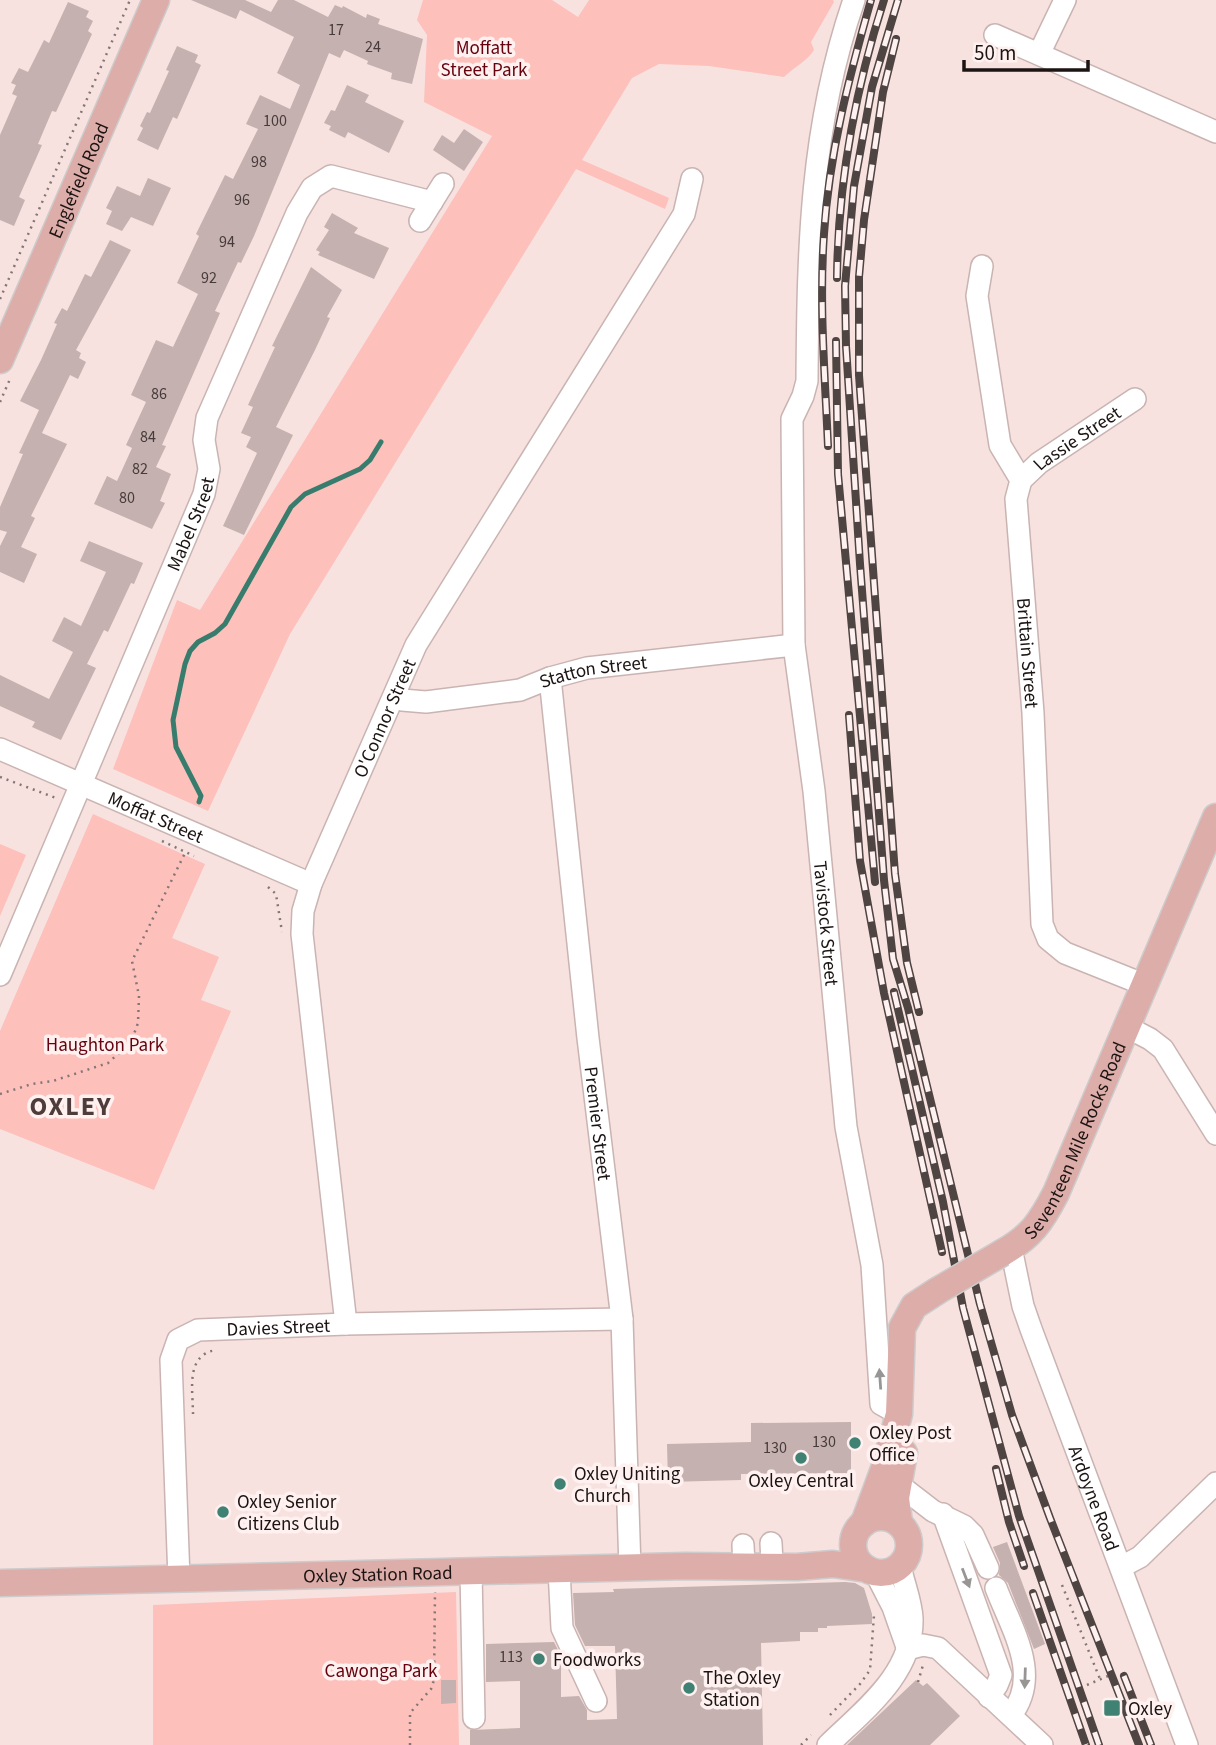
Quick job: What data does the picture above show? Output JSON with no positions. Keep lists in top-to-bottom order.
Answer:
{
  "streets": {
    "main road": ["Englefield Road", "Seventeen Mile Rocks Road", "Oxley Station Road"],
    "street": [
      "Lassie Street",
      "Mabel Street",
      "Brittain Street",
      "Statton Street",
      "O'Connor Street",
      "Moffat Street",
      "Tavistock Street",
      "Premier Street",
      "Davies Street",
      "Ardoyne Road"
    ]
  },
  "crossings": [
    ["Lassie Street", "Brittain Street"],
    ["Mabel Street", "Moffat Street"],
    ["Brittain Street", "Seventeen Mile Rocks Road"],
    ["Statton Street", "O'Connor Street"],
    ["Statton Street", "Tavistock Street"],
    ["Statton Street", "Premier Street"],
    ["O'Connor Street", "Moffat Street"],
    ["O'Connor Street", "Davies Street"],
    ["Tavistock Street", "Seventeen Mile Rocks Road"],
    ["Premier Street", "Davies Street"],
    ["Premier Street", "Oxley Station Road"],
    ["Seventeen Mile Rocks Road", "Ardoyne Road"],
    ["Seventeen Mile Rocks Road", "Oxley Station Road"],
    ["Davies Street", "Oxley Station Road"]
  ],
  "one_way": ["Tavistock Street"],
  "districts": ["OXLEY"],
  "parks": ["Moffatt Street Park", "Haughton Park", "Cawonga Park"],
  "places": {
    "other": [
      "Oxley Post Office",
      "Oxley Central",
      "Oxley Uniting Church",
      "Oxley Senior Citizens Club",
      "Foodworks",
      "The Oxley Station"
    ],
    "transit": ["Oxley"]
  },
  "house_numbers": [
    "17",
    "24",
    "100",
    "98",
    "96",
    "94",
    "92",
    "86",
    "84",
    "82",
    "80",
    "130",
    "130",
    "113"
  ],
  "scale_bar": "50 m"
}
